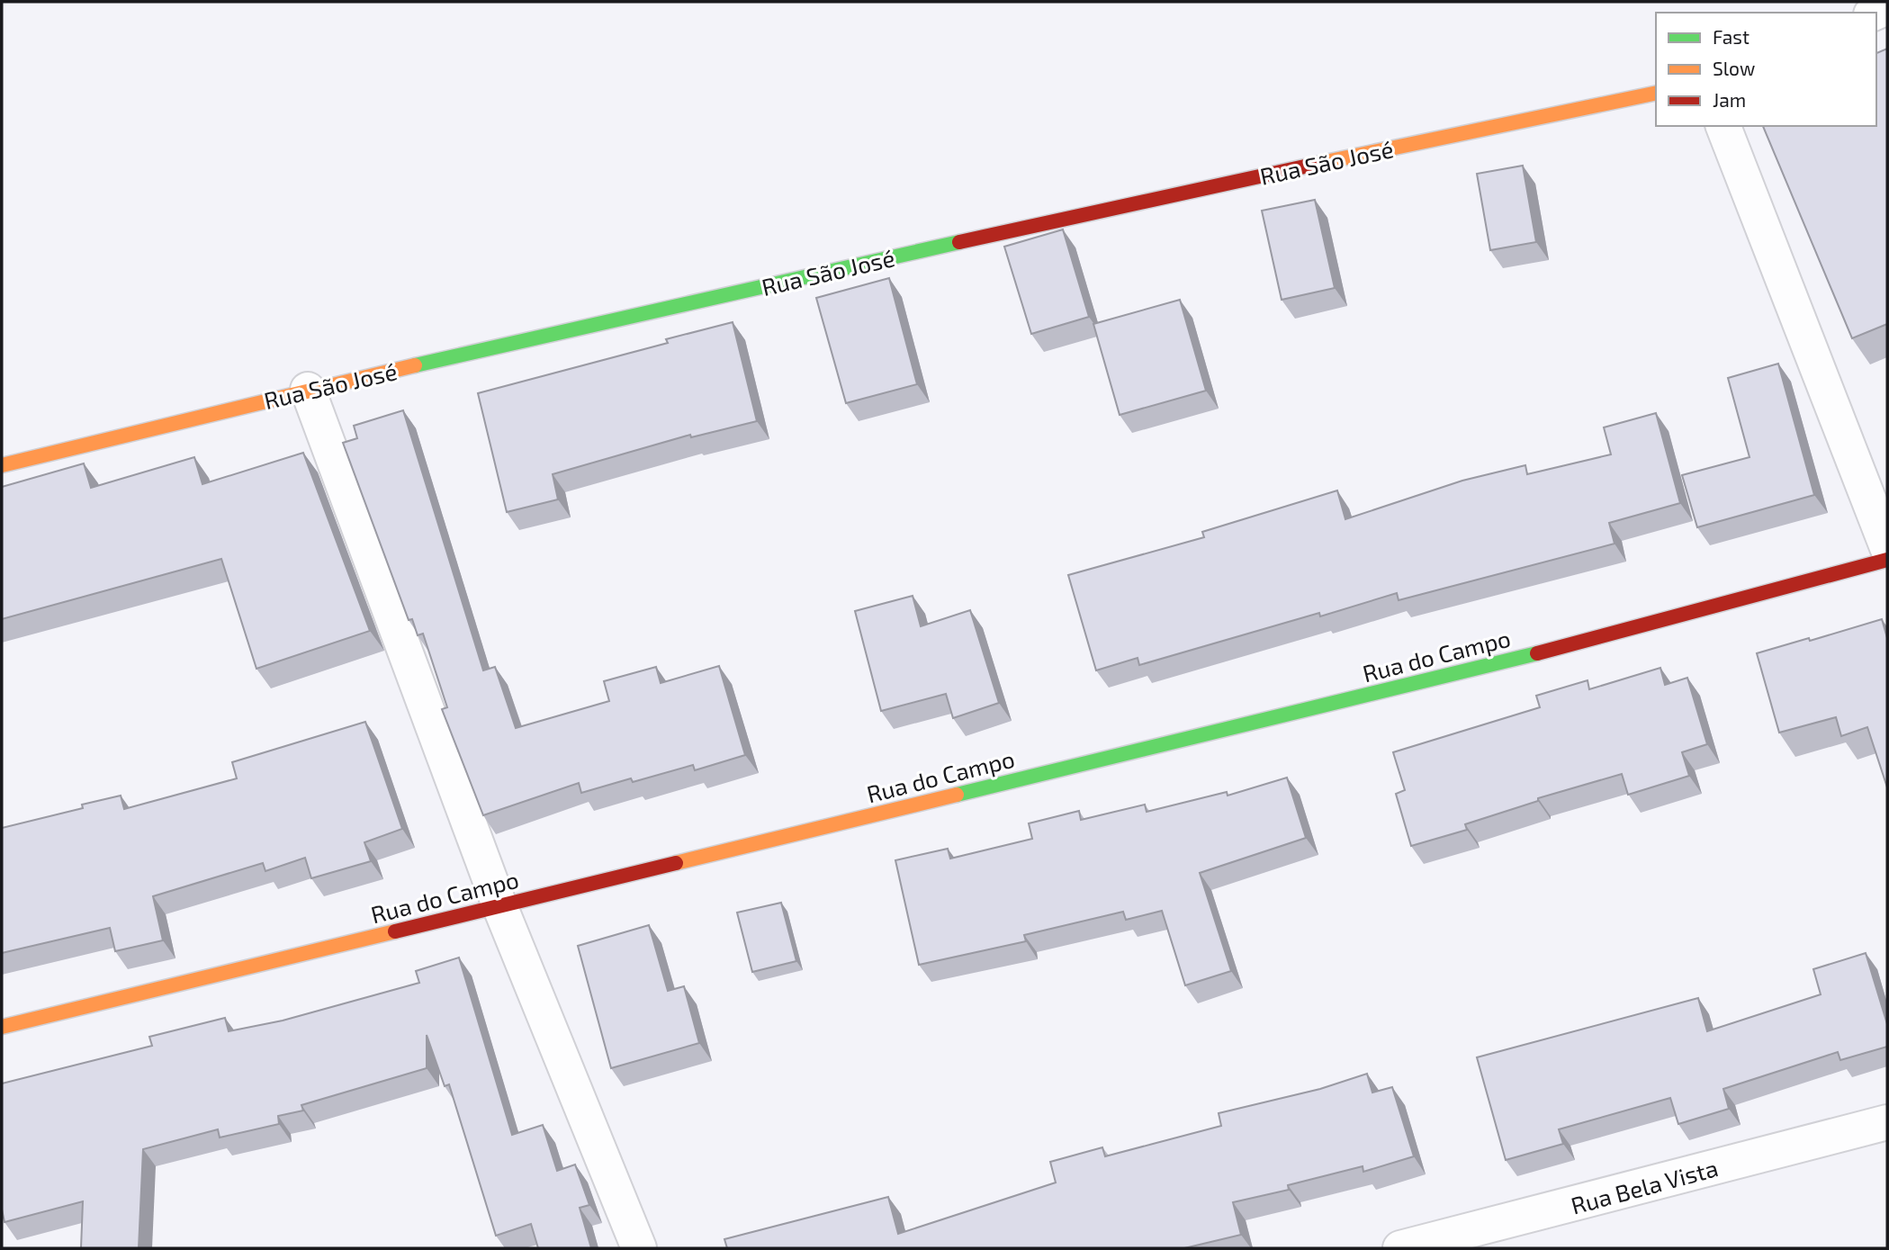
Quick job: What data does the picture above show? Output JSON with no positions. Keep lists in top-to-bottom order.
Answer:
{
  "streets": {
    "street": ["Rua São José", "Rua do Campo", "Rua Bela Vista"]
  },
  "legend": ["Fast", "Slow", "Jam"]
}
